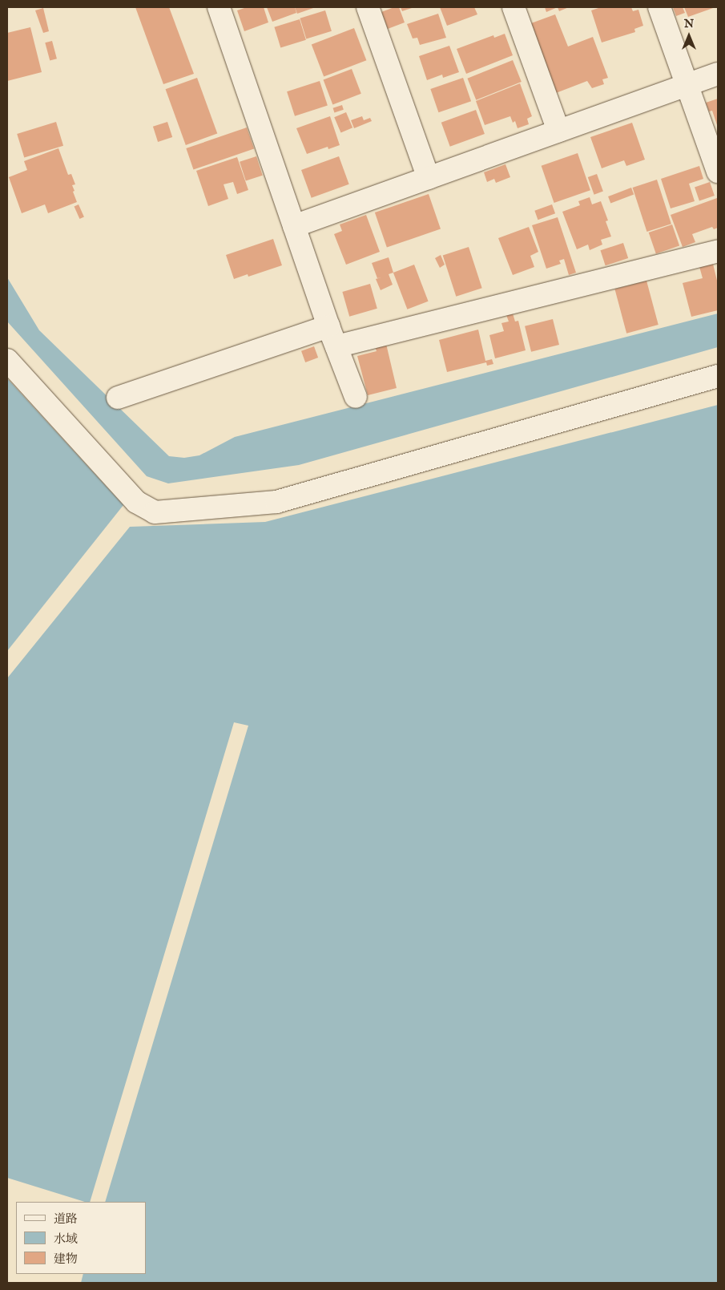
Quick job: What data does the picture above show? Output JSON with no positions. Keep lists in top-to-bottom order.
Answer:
{
  "legend": ["道路", "水域", "建物"],
  "north": "top"
}
